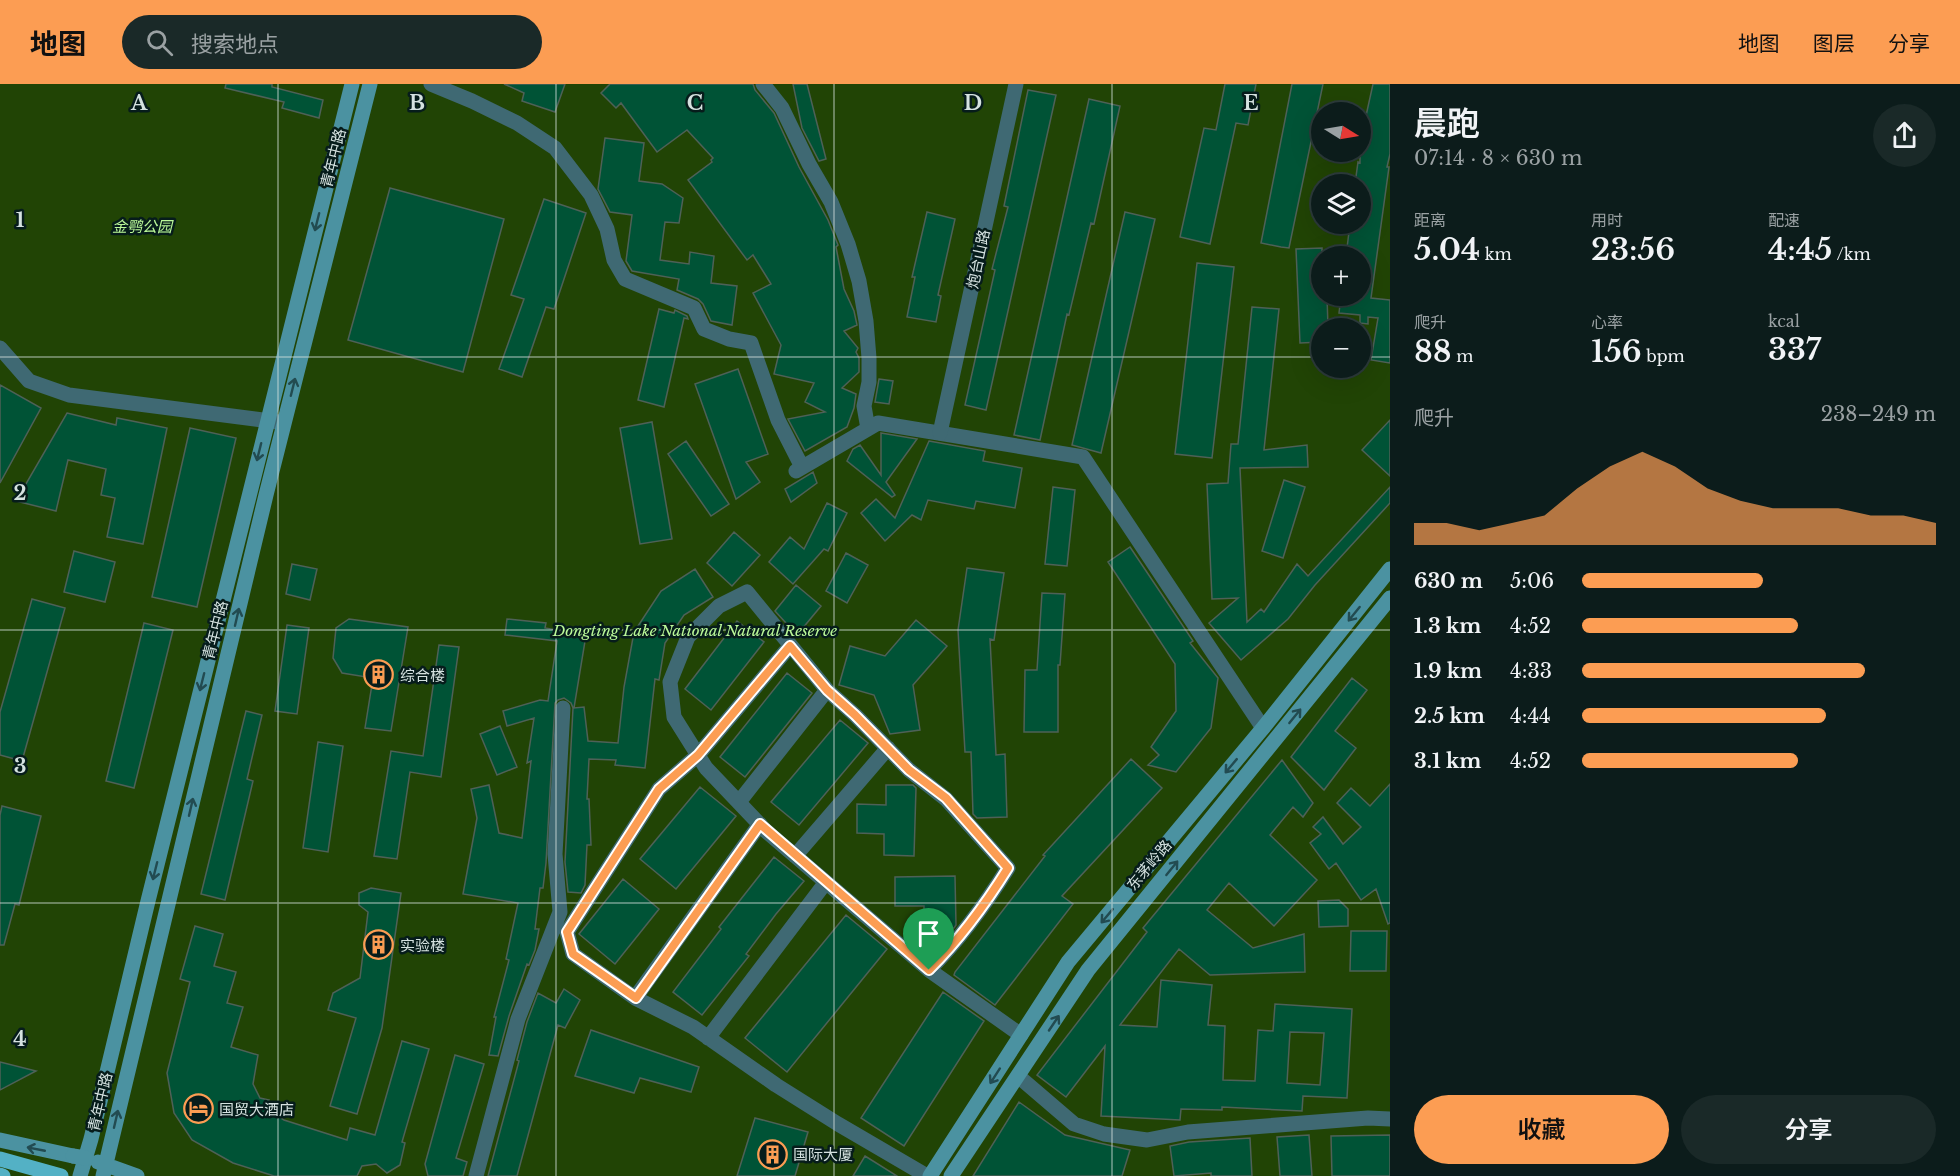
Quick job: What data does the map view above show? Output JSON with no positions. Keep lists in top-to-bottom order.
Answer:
{
  "streets": {
    "main road": ["青年中路", "东茅岭路"],
    "street": ["炮台山路"]
  },
  "parks": ["金鹗公园", "Dongting Lake National Natural Reserve"],
  "places": {
    "building": ["综合楼", "实验楼", "国际大厦"],
    "hotel": ["国贸大酒店"]
  },
  "north": "right",
  "page": {
    "header": "地图",
    "search": "搜索地点",
    "nav": ["地图", "图层", "分享"],
    "heading": ["晨跑", "07:14 · 8 × 630 m"],
    "map_buttons": ["+", "−"],
    "stats": [
      ["距离", "5.04 km"],
      ["用时", "23:56"],
      ["配速", "4:45 /km"],
      ["爬升", "88 m"],
      ["心率", "156 bpm"],
      ["kcal", "337"]
    ],
    "chart": ["爬升", "238–249 m"],
    "list": [
      {
        "name": "630 m",
        "note": "5:06"
      },
      {
        "name": "1.3 km",
        "note": "4:52"
      },
      {
        "name": "1.9 km",
        "note": "4:33"
      },
      {
        "name": "2.5 km",
        "note": "4:44"
      },
      {
        "name": "3.1 km",
        "note": "4:52"
      }
    ],
    "buttons": ["收藏", "分享"]
  },
  "grid": {
    "columns": [
      "A",
      "B",
      "C",
      "D",
      "E"
    ],
    "rows": [
      "1",
      "2",
      "3",
      "4"
    ]
  }
}
